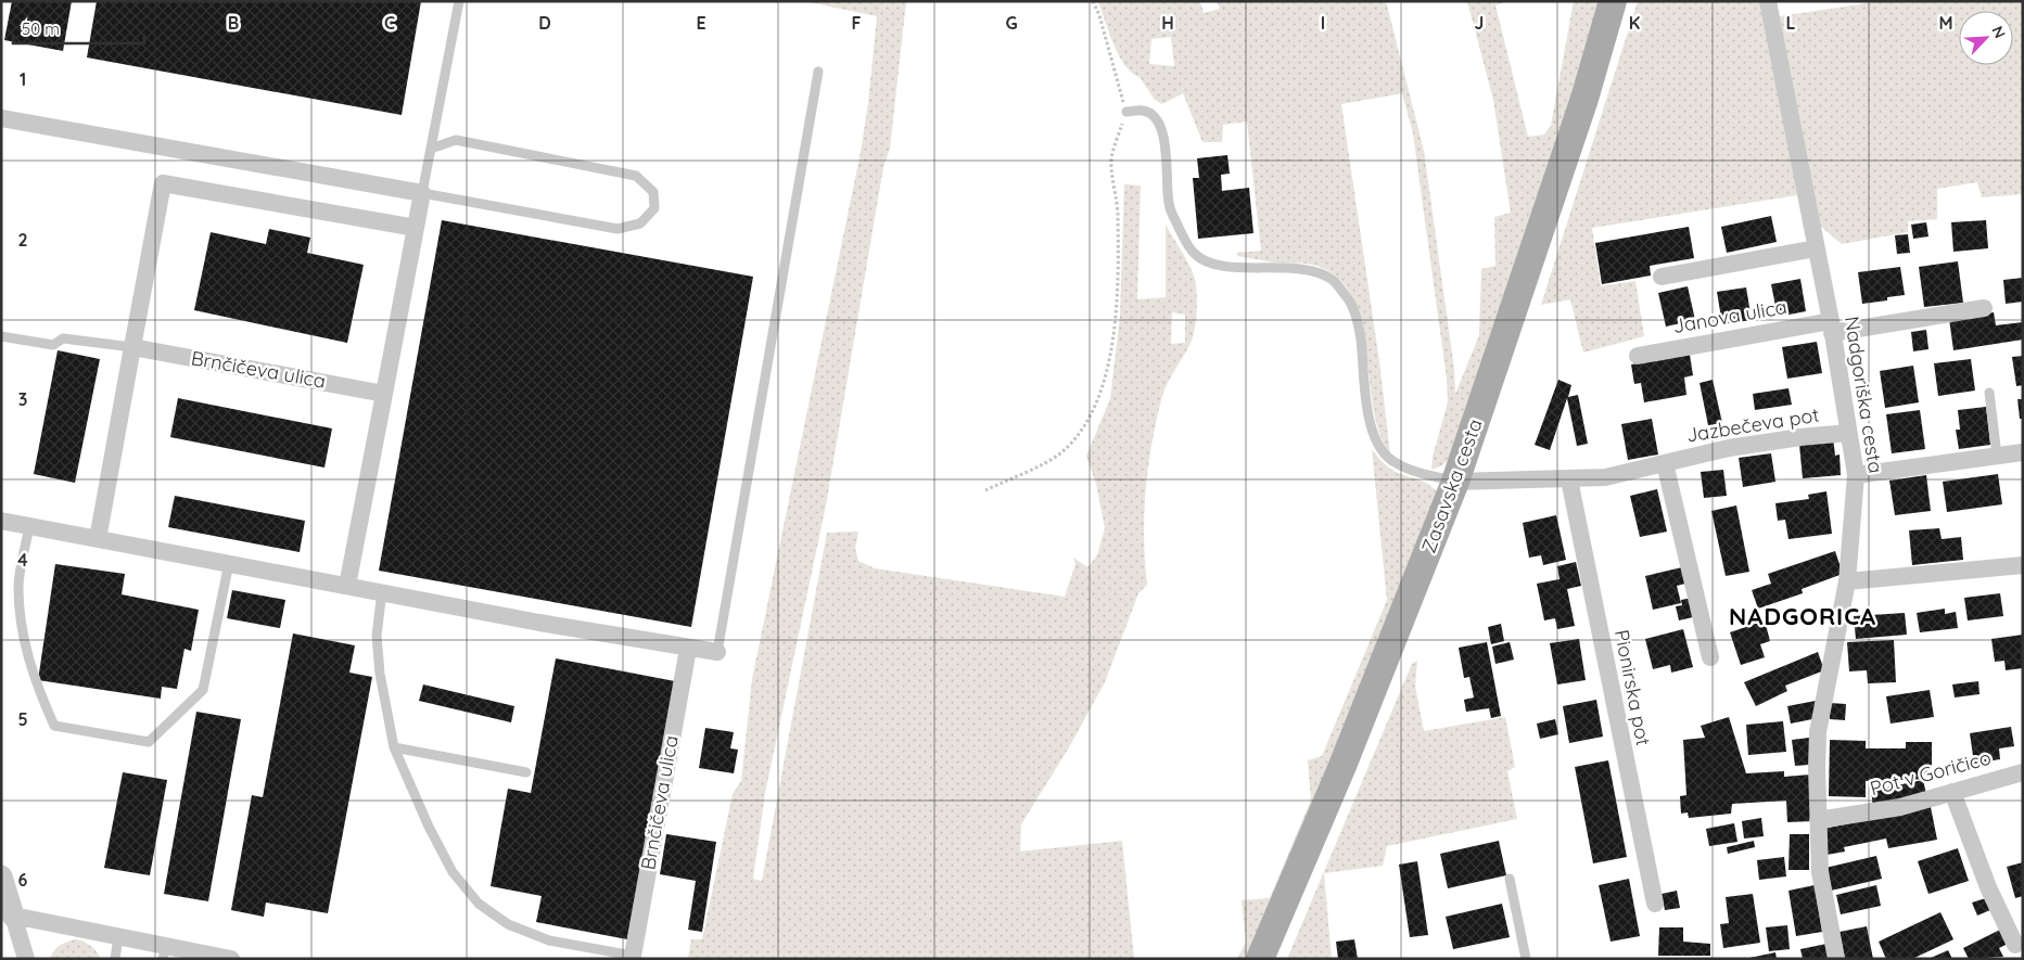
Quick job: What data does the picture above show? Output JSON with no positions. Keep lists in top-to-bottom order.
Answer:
{
  "streets": {
    "main road": ["Zasavska cesta"],
    "street": [
      "Janova ulica",
      "Brnčičeva ulica",
      "Nadgoriška cesta",
      "Jazbečeva pot",
      "Pionirska pot",
      "Pot v Goričico"
    ]
  },
  "crossings": [
    ["Janova ulica", "Nadgoriška cesta"],
    ["Nadgoriška cesta", "Jazbečeva pot"],
    ["Nadgoriška cesta", "Pot v Goričico"],
    ["Jazbečeva pot", "Zasavska cesta"],
    ["Jazbečeva pot", "Pionirska pot"]
  ],
  "districts": ["NADGORICA"],
  "scale_bar": "50 m",
  "north": "top right",
  "grid": {
    "columns": [
      "B",
      "C",
      "D",
      "E",
      "F",
      "G",
      "H",
      "I",
      "J",
      "K",
      "L",
      "M"
    ],
    "rows": [
      "1",
      "2",
      "3",
      "4",
      "5",
      "6"
    ]
  }
}
